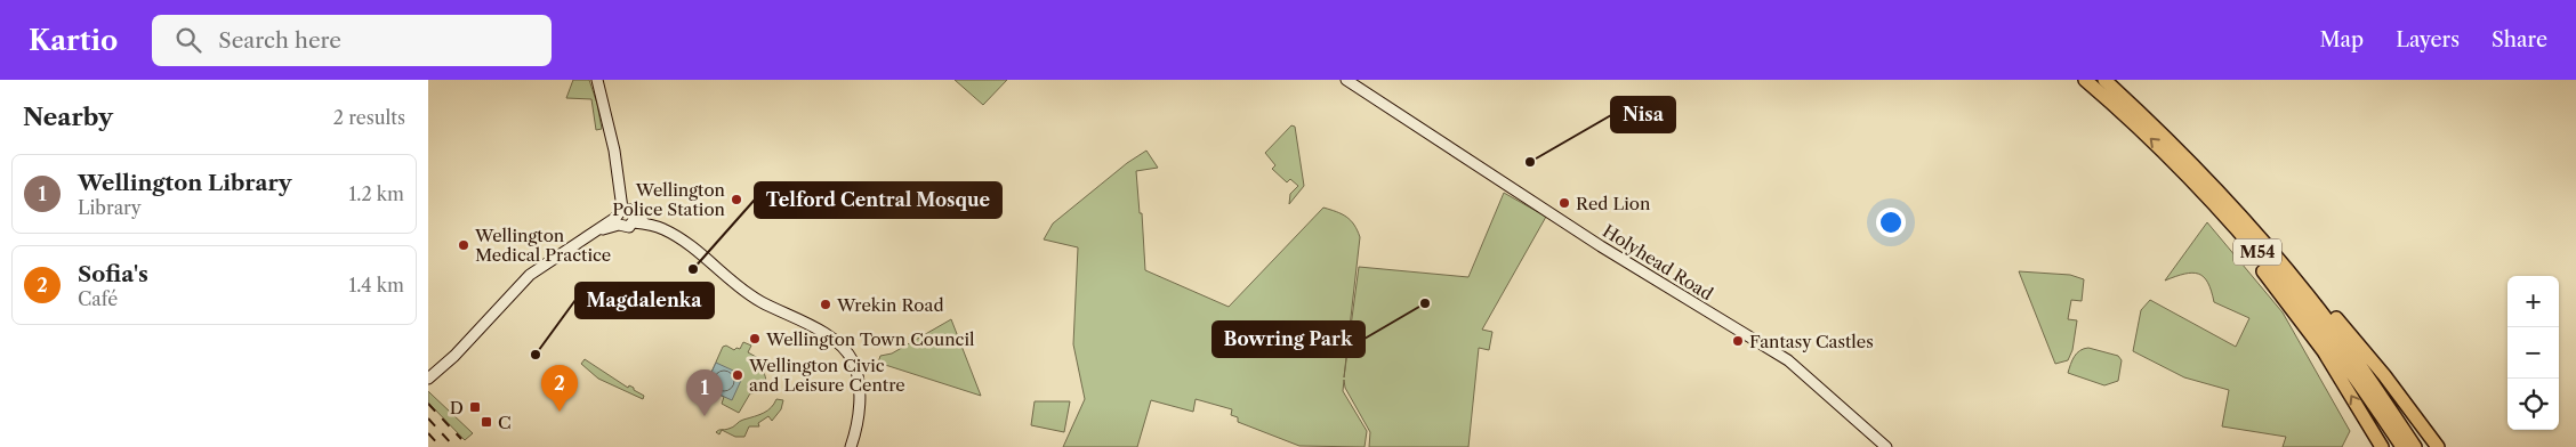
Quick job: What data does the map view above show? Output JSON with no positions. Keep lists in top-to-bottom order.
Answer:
{
  "streets": {
    "highway": ["M54"],
    "street": ["Holyhead Road"]
  },
  "places": {
    "other": [
      "Nisa",
      "Wellington Police Station",
      "Red Lion",
      "Wellington Medical Practice",
      "Telford Central Mosque",
      "Bowring Park",
      "Wrekin Road",
      "Wellington Town Council",
      "Fantasy Castles",
      "Magdalenka",
      "Wellington Civic and Leisure Centre"
    ],
    "transit": ["D", "C"]
  },
  "page": {
    "header": "Kartio",
    "search": "Search here",
    "nav": ["Map", "Layers", "Share"],
    "heading": ["Nearby", "2 results"],
    "list": [
      {
        "mark": "1",
        "name": "Wellington Library",
        "note": "Library",
        "value": "1.2 km"
      },
      {
        "mark": "2",
        "name": "Sofia's",
        "note": "Café",
        "value": "1.4 km"
      }
    ],
    "map_buttons": ["+", "−"],
    "pins": ["2", "1"]
  }
}
